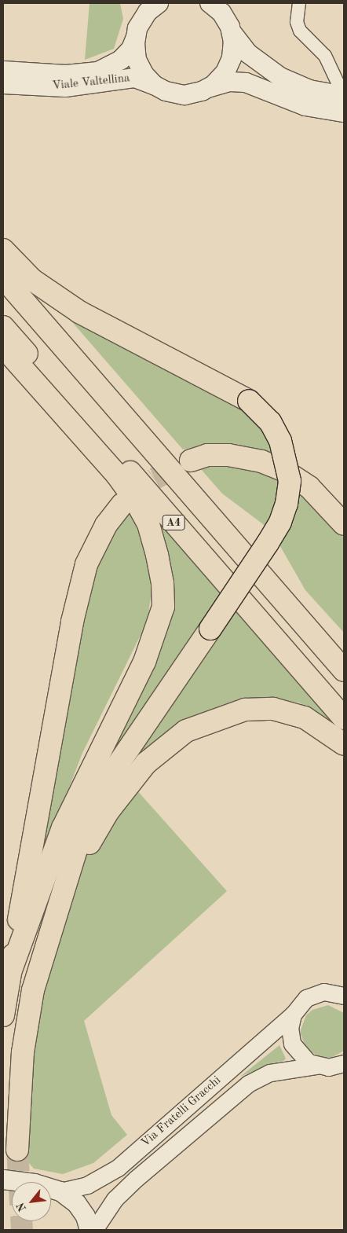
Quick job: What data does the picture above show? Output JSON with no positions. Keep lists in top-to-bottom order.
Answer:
{
  "streets": {
    "highway": ["A4"],
    "main road": ["Viale Valtellina"],
    "street": ["Via Fratelli Gracchi"]
  },
  "north": "bottom left"
}
